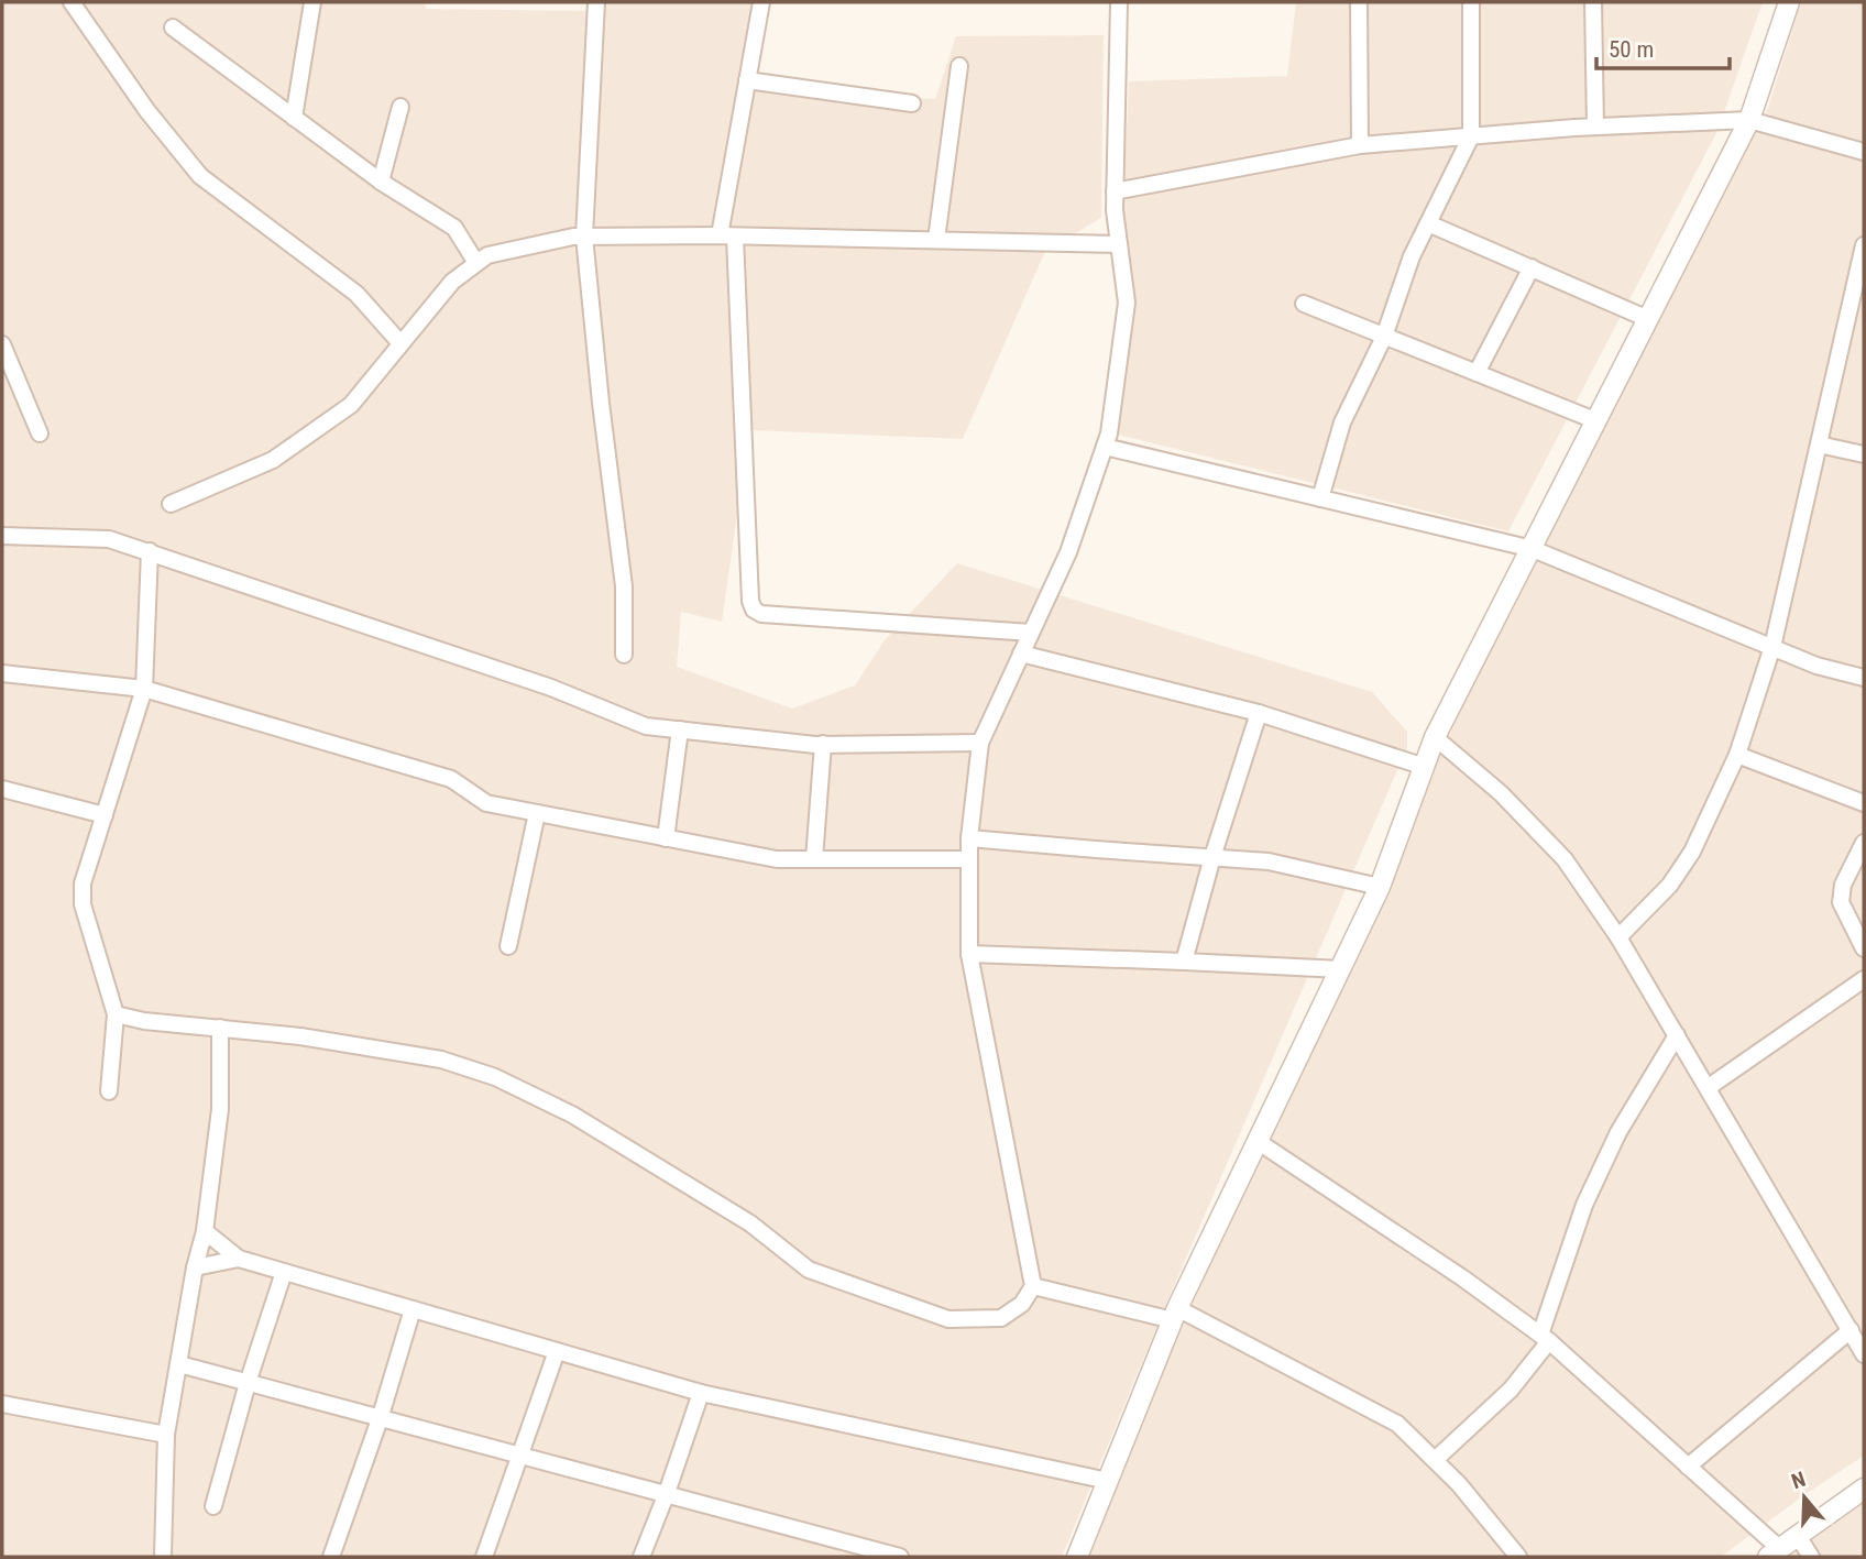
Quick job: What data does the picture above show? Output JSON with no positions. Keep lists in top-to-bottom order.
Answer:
{
  "scale_bar": "50 m",
  "north": "top"
}
